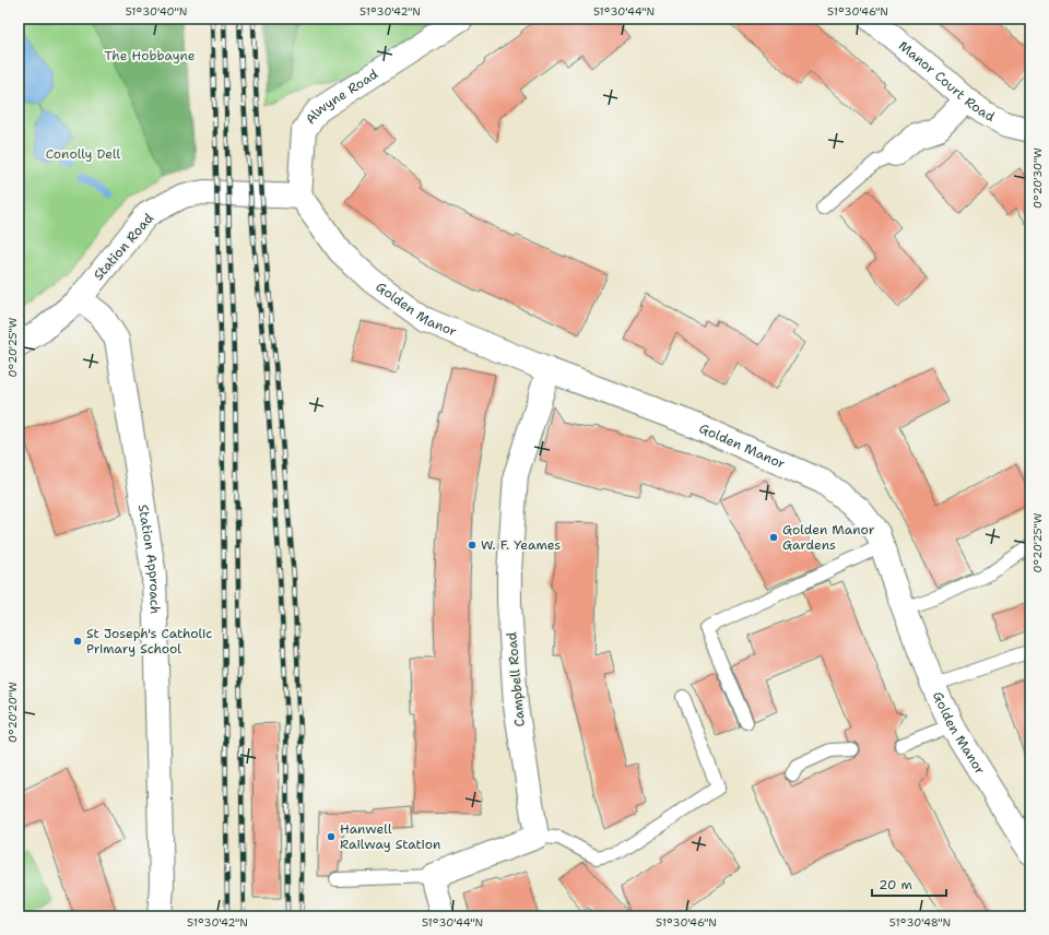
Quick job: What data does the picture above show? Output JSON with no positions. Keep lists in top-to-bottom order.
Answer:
{
  "streets": {
    "street": [
      "Manor Court Road",
      "Alwyne Road",
      "Station Road",
      "Golden Manor",
      "Station Approach",
      "Campbell Road"
    ]
  },
  "crossings": [
    ["Alwyne Road", "Station Road"],
    ["Alwyne Road", "Golden Manor"],
    ["Station Road", "Golden Manor"],
    ["Station Road", "Station Approach"],
    ["Golden Manor", "Campbell Road"]
  ],
  "parks": ["The Hobbayne", "Conolly Dell"],
  "places": [
    "Golden Manor Gardens",
    "W. F. Yeames",
    "St Joseph's Catholic Primary School",
    "Hanwell Railway Station"
  ],
  "scale_bar": "20 m",
  "coordinates": [
    "51°30'40\"N",
    "51°30'42\"N",
    "51°30'44\"N",
    "51°30'46\"N",
    "0°20'30\"W",
    "0°20'25\"W",
    "0°20'20\"W",
    "51°30'48\"N"
  ]
}
